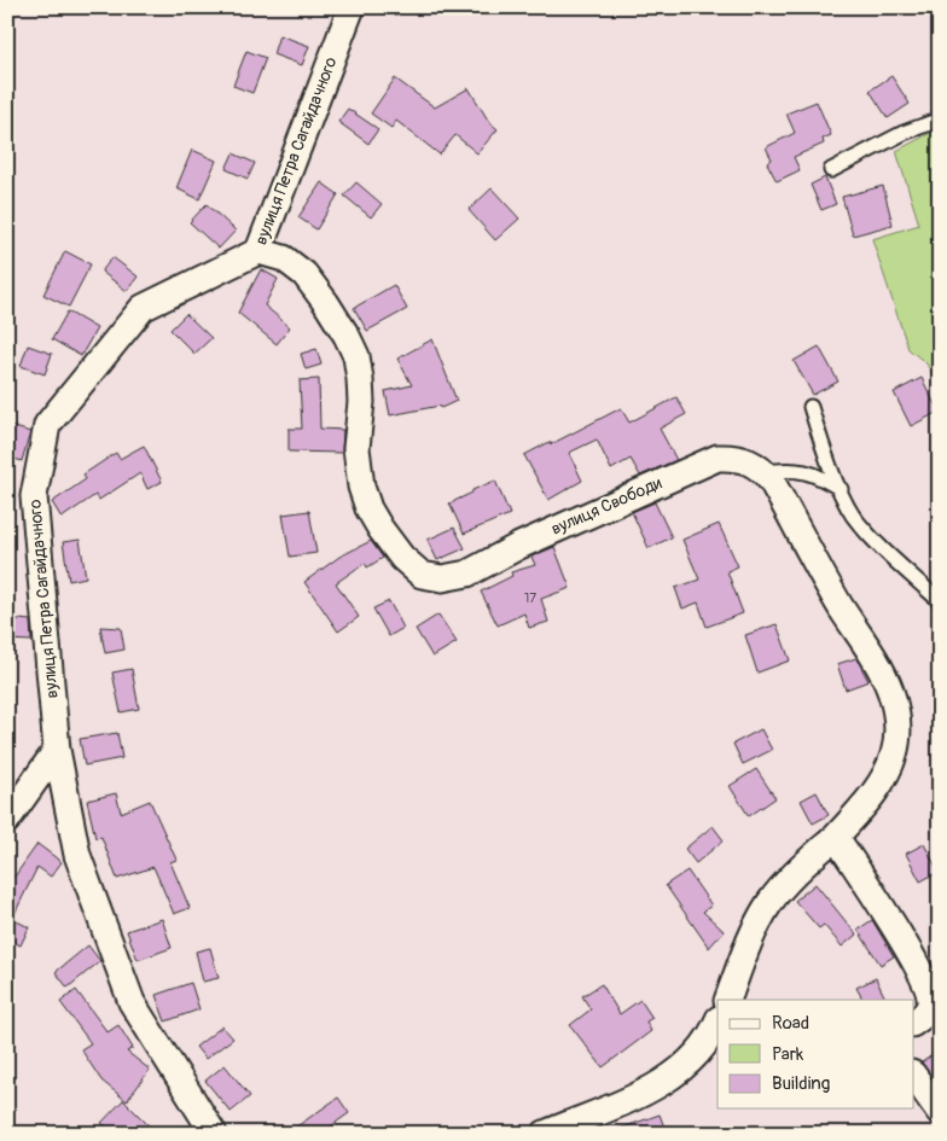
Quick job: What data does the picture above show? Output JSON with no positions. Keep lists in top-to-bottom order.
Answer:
{
  "streets": {
    "street": ["вулиця Петра Сагайдачного", "вулиця Свободи"]
  },
  "crossings": [
    ["вулиця Петра Сагайдачного", "вулиця Свободи"]
  ],
  "house_numbers": ["17"],
  "legend": ["Road", "Park", "Building"]
}
